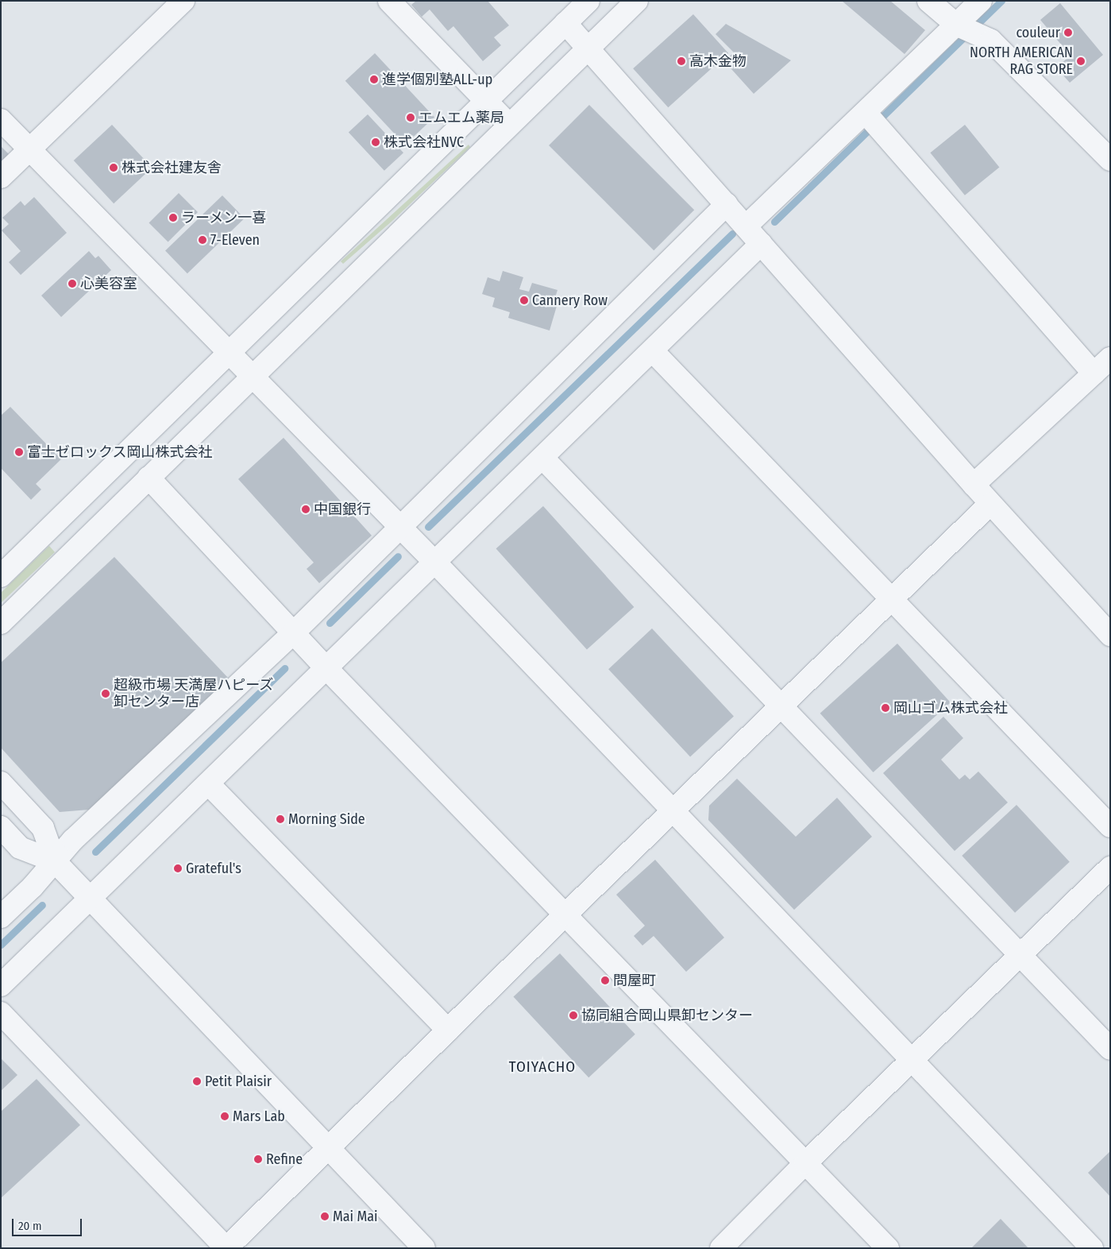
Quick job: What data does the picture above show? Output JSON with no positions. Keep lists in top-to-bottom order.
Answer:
{
  "districts": ["TOIYACHO"],
  "places": [
    "couleur",
    "高木金物",
    "NORTH AMERICAN RAG STORE",
    "進学個別塾ALL-up",
    "エムエム薬局",
    "株式会社NVC",
    "株式会社建友舎",
    "ラーメン一喜",
    "7-Eleven",
    "心美容室",
    "Cannery Row",
    "富士ゼロックス岡山株式会社",
    "中国銀行",
    "超級市場 天満屋ハピーズ 卸センター店",
    "岡山ゴム株式会社",
    "Morning Side",
    "Grateful's",
    "問屋町",
    "協同組合岡山県卸センター",
    "Petit Plaisir",
    "Mars Lab",
    "Refine",
    "Mai Mai"
  ],
  "scale_bar": "20 m"
}
